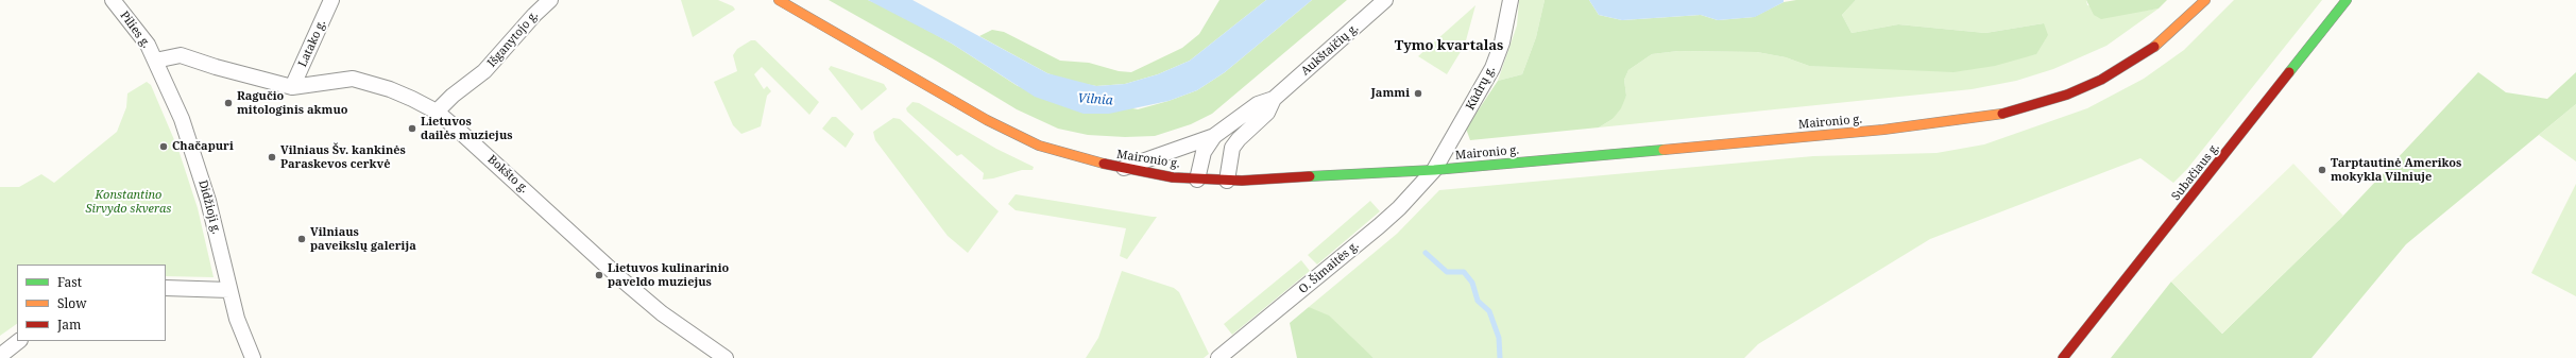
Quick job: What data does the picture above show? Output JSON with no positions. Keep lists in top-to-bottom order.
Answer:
{
  "streets": {
    "main road": ["Maironio g.", "Subačiaus g."],
    "street": [
      "Pilies g.",
      "Išganytojo g.",
      "Latako g.",
      "Aukštaičių g.",
      "Kūdrų g.",
      "Bokšto g.",
      "Didžioji g.",
      "O. Šimaitės g."
    ]
  },
  "crossings": [
    ["Pilies g.", "Bokšto g."],
    ["Pilies g.", "Didžioji g."],
    ["Išganytojo g.", "Bokšto g."],
    ["Latako g.", "Bokšto g."],
    ["Aukštaičių g.", "Maironio g."],
    ["Kūdrų g.", "Maironio g."],
    ["Kūdrų g.", "O. Šimaitės g."],
    ["Maironio g.", "O. Šimaitės g."],
    ["Bokšto g.", "Didžioji g."]
  ],
  "districts": ["Tymo kvartalas"],
  "water": ["Vilnia"],
  "parks": ["Konstantino Sirvydo skveras"],
  "places": [
    "Jammi",
    "Ragučio mitologinis akmuo",
    "Lietuvos dailės muziejus",
    "Chačapuri",
    "Vilniaus Šv. kankinės Paraskevos cerkvė",
    "Tarptautinė Amerikos mokykla Vilniuje",
    "Vilniaus paveikslų galerija",
    "Lietuvos kulinarinio paveldo muziejus"
  ],
  "legend": ["Fast", "Slow", "Jam"]
}
